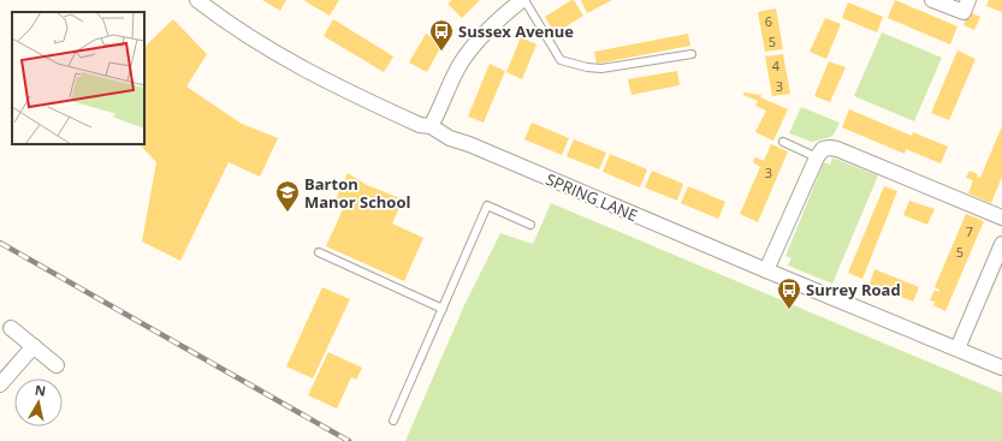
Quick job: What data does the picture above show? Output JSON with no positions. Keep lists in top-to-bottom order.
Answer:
{
  "streets": {
    "street": ["SPRING LANE"]
  },
  "places": {
    "bus stop": ["Sussex Avenue", "Surrey Road"],
    "school or university": ["Barton Manor School"]
  },
  "house_numbers": [
    "6",
    "5",
    "4",
    "3",
    "3",
    "7",
    "5"
  ],
  "north": "top"
}
